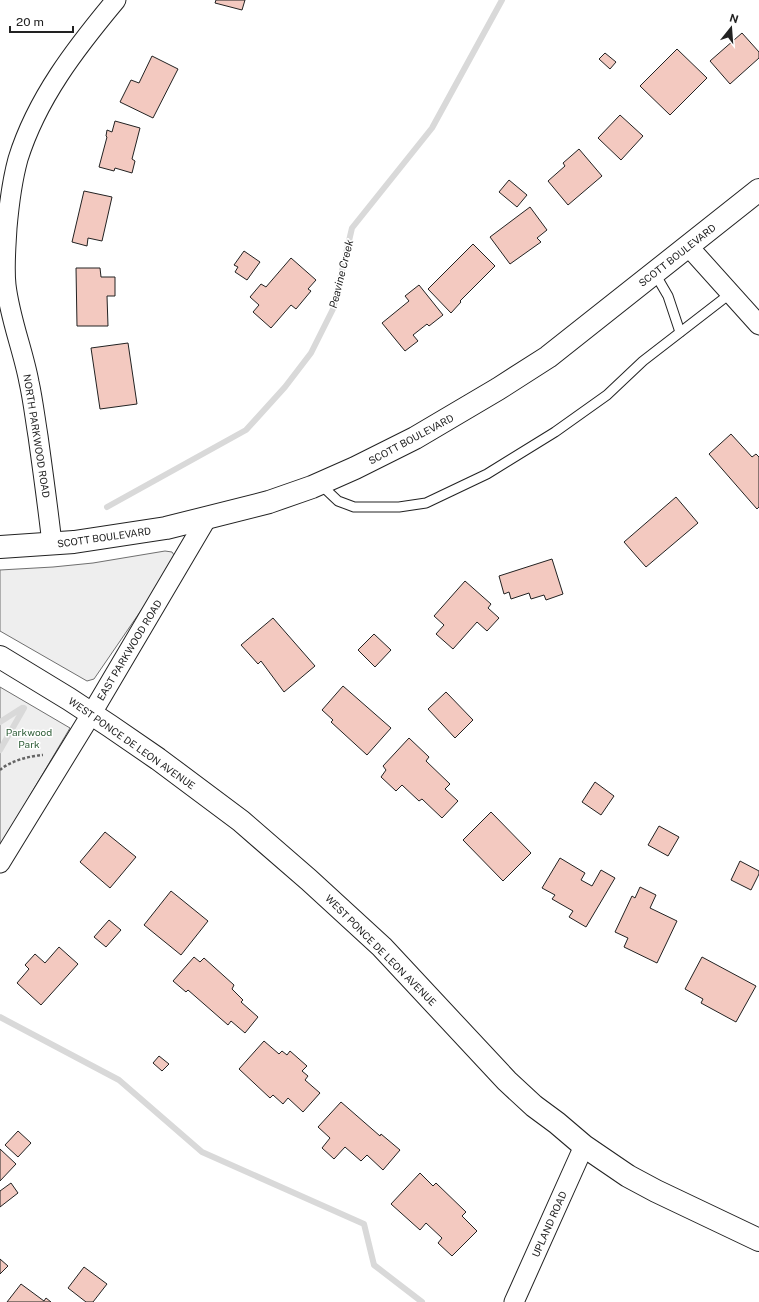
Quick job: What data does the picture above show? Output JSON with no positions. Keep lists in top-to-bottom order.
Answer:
{
  "streets": {
    "main road": ["SCOTT BOULEVARD", "WEST PONCE DE LEON AVENUE"],
    "street": ["NORTH PARKWOOD ROAD", "EAST PARKWOOD ROAD", "UPLAND ROAD"]
  },
  "crossings": [
    ["SCOTT BOULEVARD", "NORTH PARKWOOD ROAD"],
    ["SCOTT BOULEVARD", "EAST PARKWOOD ROAD"],
    ["EAST PARKWOOD ROAD", "WEST PONCE DE LEON AVENUE"],
    ["WEST PONCE DE LEON AVENUE", "UPLAND ROAD"]
  ],
  "water": ["Peavine Creek"],
  "parks": ["Parkwood Park"],
  "scale_bar": "20 m",
  "north": "top"
}
